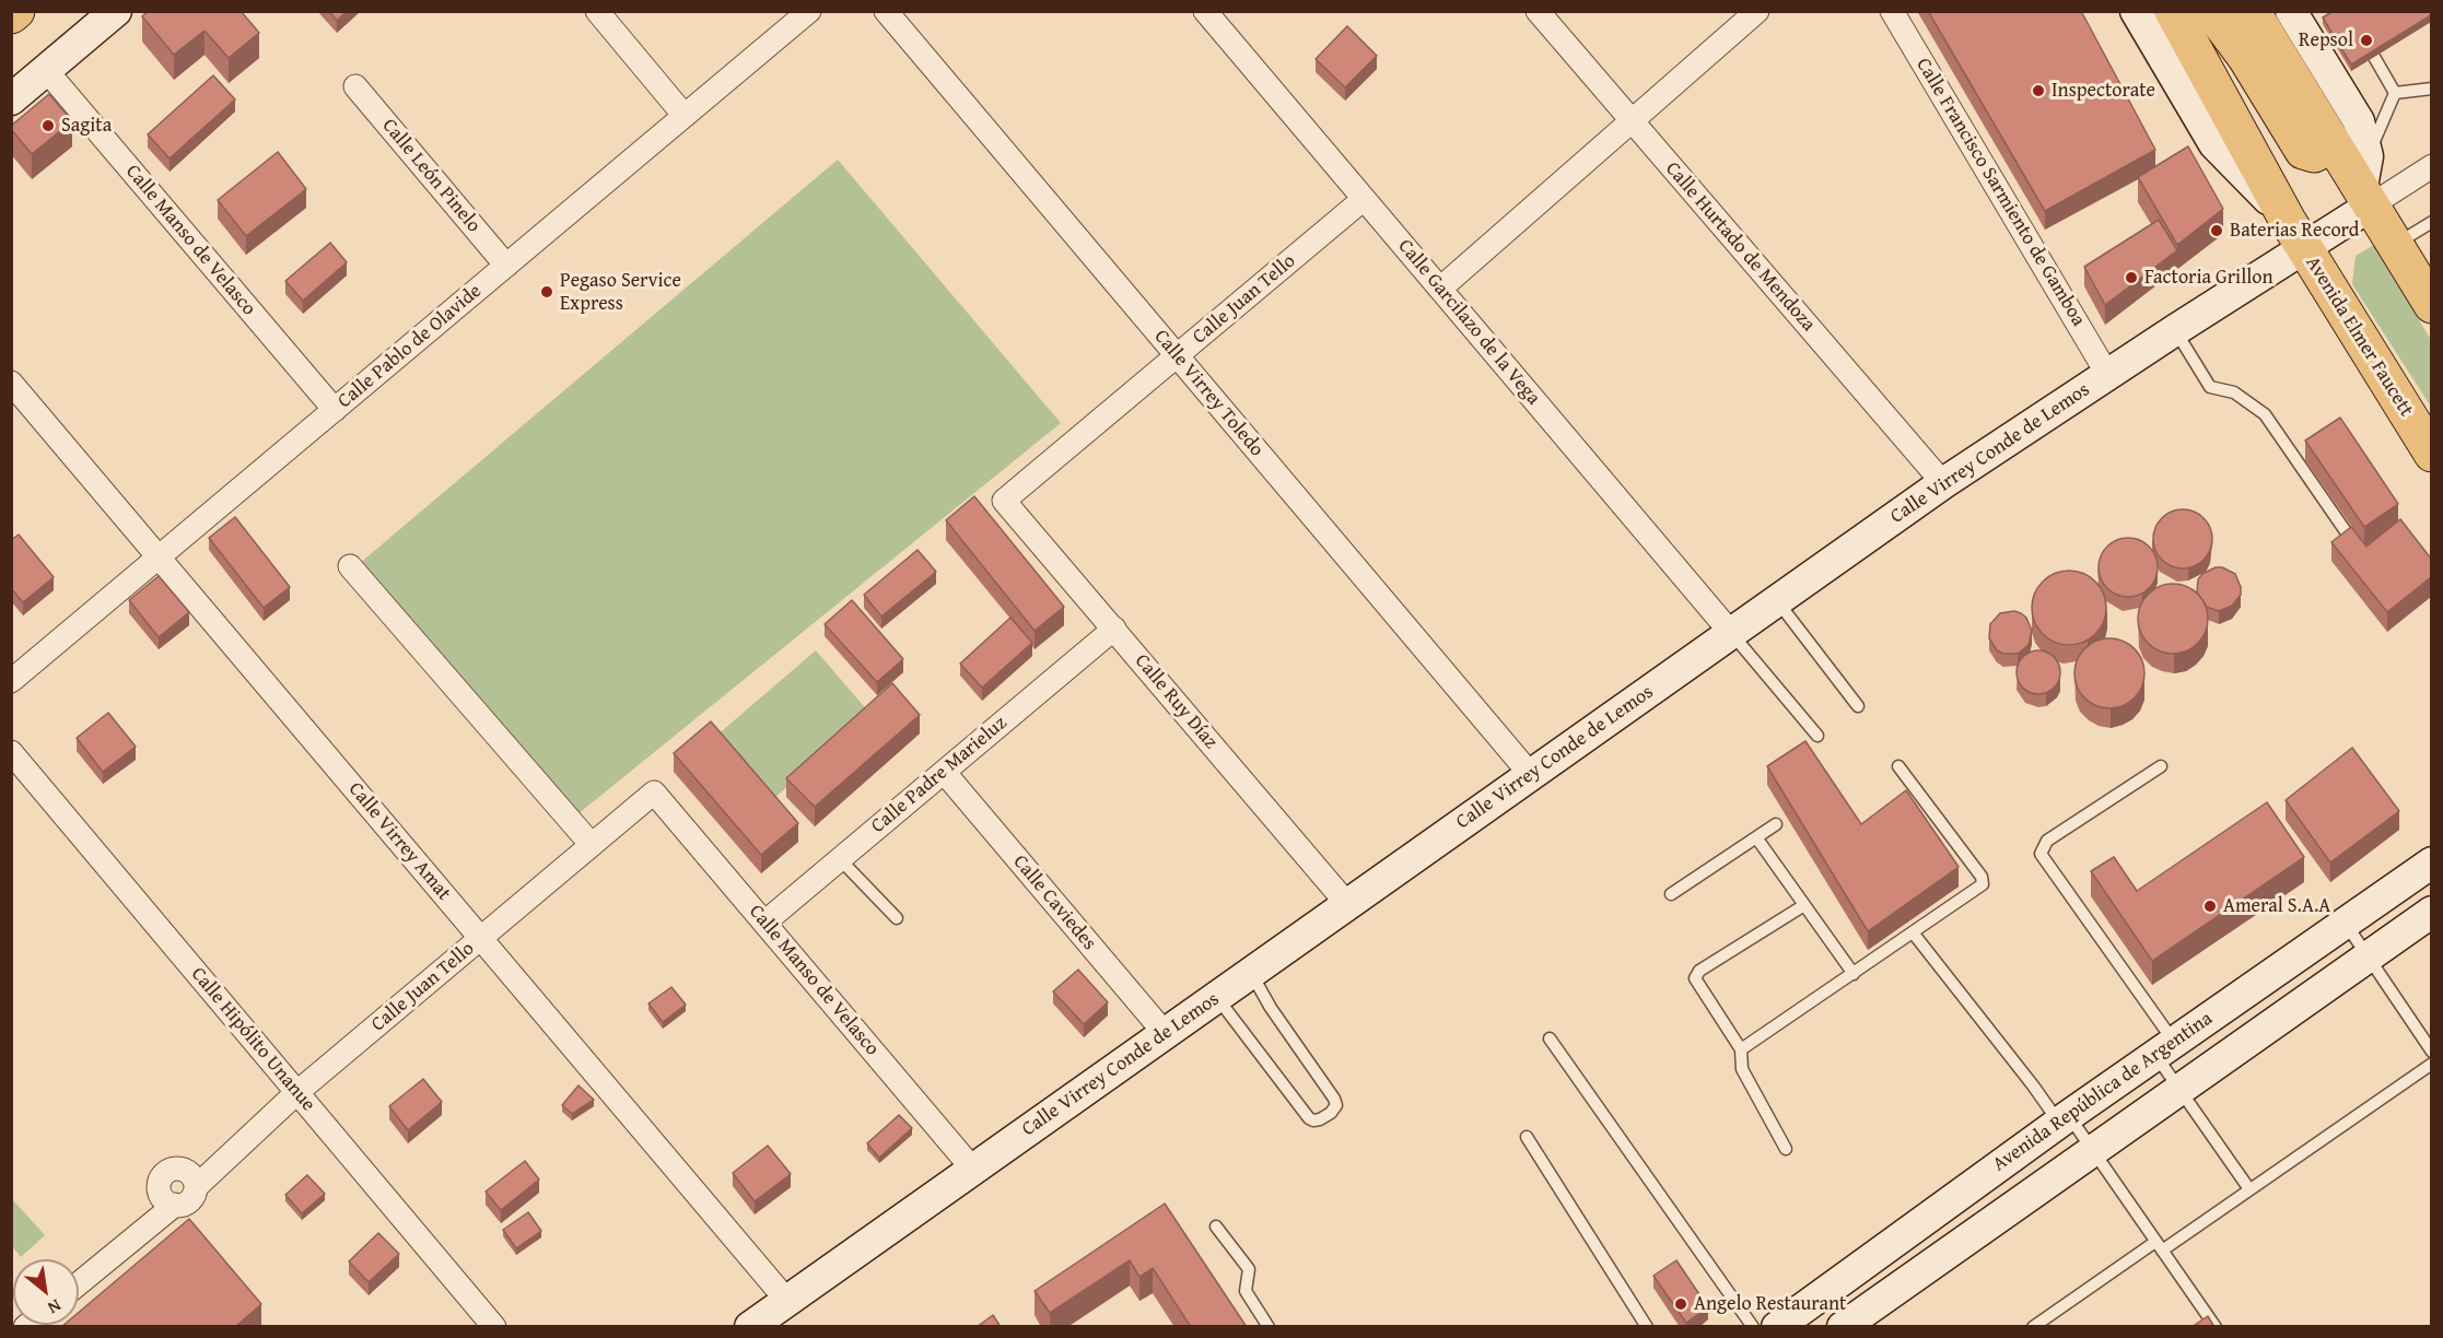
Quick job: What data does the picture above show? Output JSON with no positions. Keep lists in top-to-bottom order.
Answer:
{
  "streets": {
    "main road": ["Avenida Elmer Faucett"],
    "street": [
      "Calle León Pinelo",
      "Calle Francisco Sarmiento de Gamboa",
      "Calle Manso de Velasco",
      "Calle Hurtado de Mendoza",
      "Calle Juan Tello",
      "Calle Garcilazo de la Vega",
      "Calle Pablo de Olavide",
      "Calle Virrey Toledo",
      "Calle Virrey Conde de Lemos",
      "Calle Ruy Díaz",
      "Calle Padre Marieluz",
      "Calle Virrey Amat",
      "Calle Caviedes",
      "Calle Hipólito Unanue",
      "Avenida República de Argentina"
    ]
  },
  "crossings": [
    ["Calle León Pinelo", "Calle Pablo de Olavide"],
    ["Calle Francisco Sarmiento de Gamboa", "Calle Virrey Conde de Lemos"],
    ["Calle Manso de Velasco", "Calle Juan Tello"],
    ["Calle Manso de Velasco", "Calle Pablo de Olavide"],
    ["Calle Manso de Velasco", "Calle Virrey Conde de Lemos"],
    ["Calle Manso de Velasco", "Calle Padre Marieluz"],
    ["Calle Hurtado de Mendoza", "Calle Virrey Conde de Lemos"],
    ["Calle Juan Tello", "Calle Garcilazo de la Vega"],
    ["Calle Juan Tello", "Calle Virrey Toledo"],
    ["Calle Juan Tello", "Calle Ruy Díaz"],
    ["Calle Juan Tello", "Calle Virrey Amat"],
    ["Calle Juan Tello", "Calle Hipólito Unanue"],
    ["Calle Garcilazo de la Vega", "Calle Virrey Conde de Lemos"],
    ["Avenida Elmer Faucett", "Calle Virrey Conde de Lemos"],
    ["Calle Pablo de Olavide", "Calle Virrey Amat"],
    ["Calle Virrey Toledo", "Calle Virrey Conde de Lemos"],
    ["Calle Virrey Conde de Lemos", "Calle Ruy Díaz"],
    ["Calle Virrey Conde de Lemos", "Calle Virrey Amat"],
    ["Calle Virrey Conde de Lemos", "Calle Caviedes"],
    ["Calle Ruy Díaz", "Calle Padre Marieluz"],
    ["Calle Padre Marieluz", "Calle Caviedes"]
  ],
  "places": [
    "Repsol",
    "Inspectorate",
    "Sagita",
    "Baterias Record",
    "Factoria Grillon",
    "Pegaso Service Express",
    "Ameral S.A.A",
    "Angelo Restaurant"
  ],
  "north": "bottom right"
}
